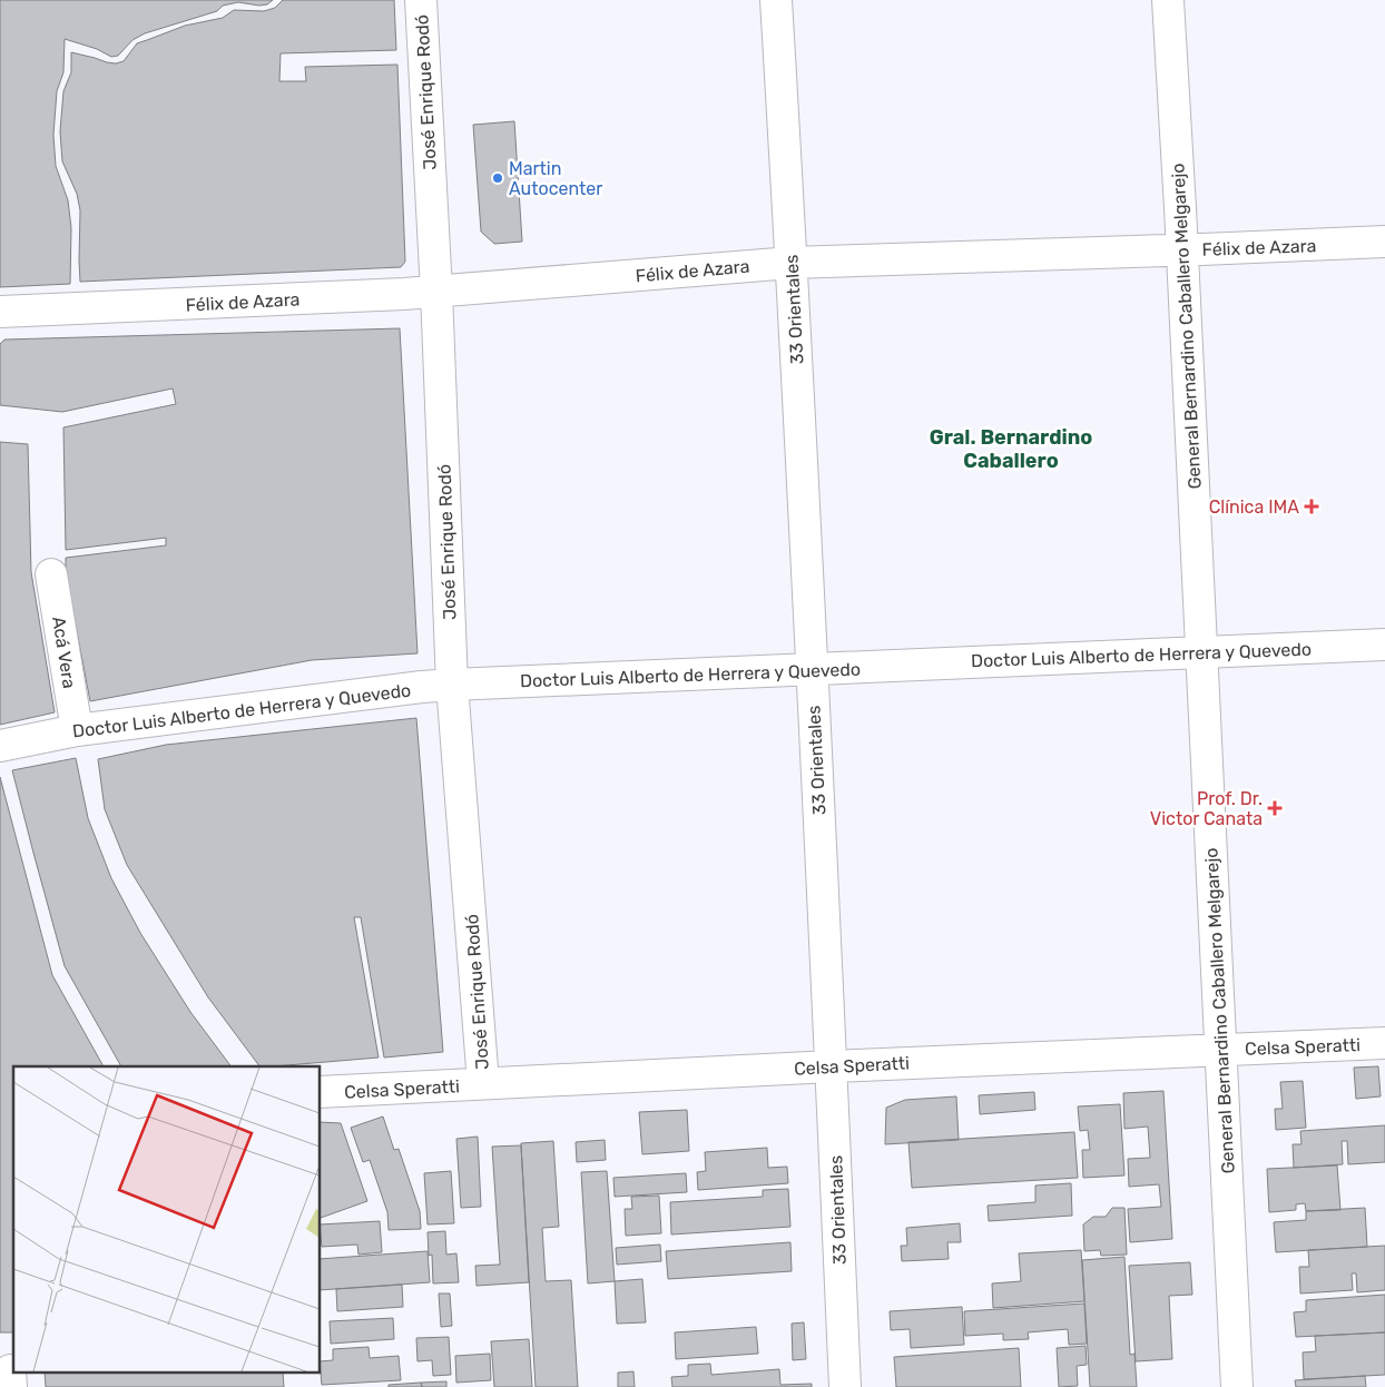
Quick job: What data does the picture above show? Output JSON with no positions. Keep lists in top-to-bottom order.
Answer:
{
  "streets": {
    "street": [
      "José Enrique Rodó",
      "Félix de Azara",
      "33 Orientales",
      "General Bernardino Caballero Melgarejo",
      "Acá Vera",
      "Doctor Luis Alberto de Herrera y Quevedo",
      "Celsa Speratti"
    ]
  },
  "crossings": [
    ["José Enrique Rodó", "Félix de Azara"],
    ["José Enrique Rodó", "Doctor Luis Alberto de Herrera y Quevedo"],
    ["José Enrique Rodó", "Celsa Speratti"],
    ["Félix de Azara", "33 Orientales"],
    ["Félix de Azara", "General Bernardino Caballero Melgarejo"],
    ["33 Orientales", "Doctor Luis Alberto de Herrera y Quevedo"],
    ["33 Orientales", "Celsa Speratti"],
    ["General Bernardino Caballero Melgarejo", "Doctor Luis Alberto de Herrera y Quevedo"],
    ["General Bernardino Caballero Melgarejo", "Celsa Speratti"],
    ["Acá Vera", "Doctor Luis Alberto de Herrera y Quevedo"]
  ],
  "districts": ["Gral. Bernardino Caballero"],
  "places": {
    "other": ["Martin Autocenter"],
    "health": ["Clínica IMA", "Prof. Dr. Victor Canata"]
  }
}
